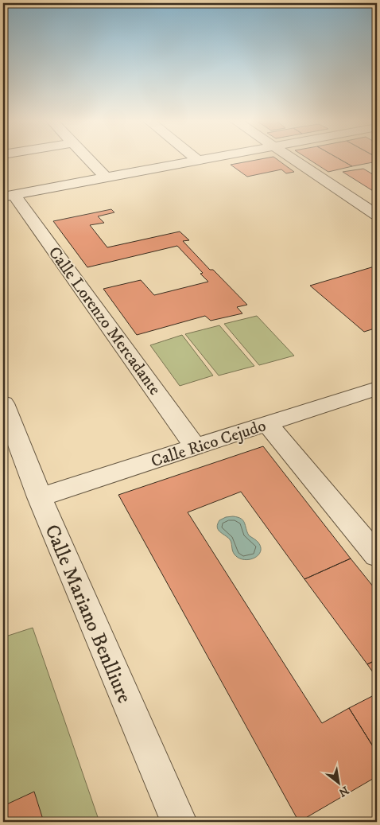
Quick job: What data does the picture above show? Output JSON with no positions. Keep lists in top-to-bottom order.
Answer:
{
  "streets": {
    "street": ["Calle Lorenzo Mercadante", "Calle Rico Cejudo", "Calle Mariano Benlliure"]
  },
  "crossings": [
    ["Calle Lorenzo Mercadante", "Calle Rico Cejudo"],
    ["Calle Rico Cejudo", "Calle Mariano Benlliure"]
  ],
  "north": "bottom right"
}
